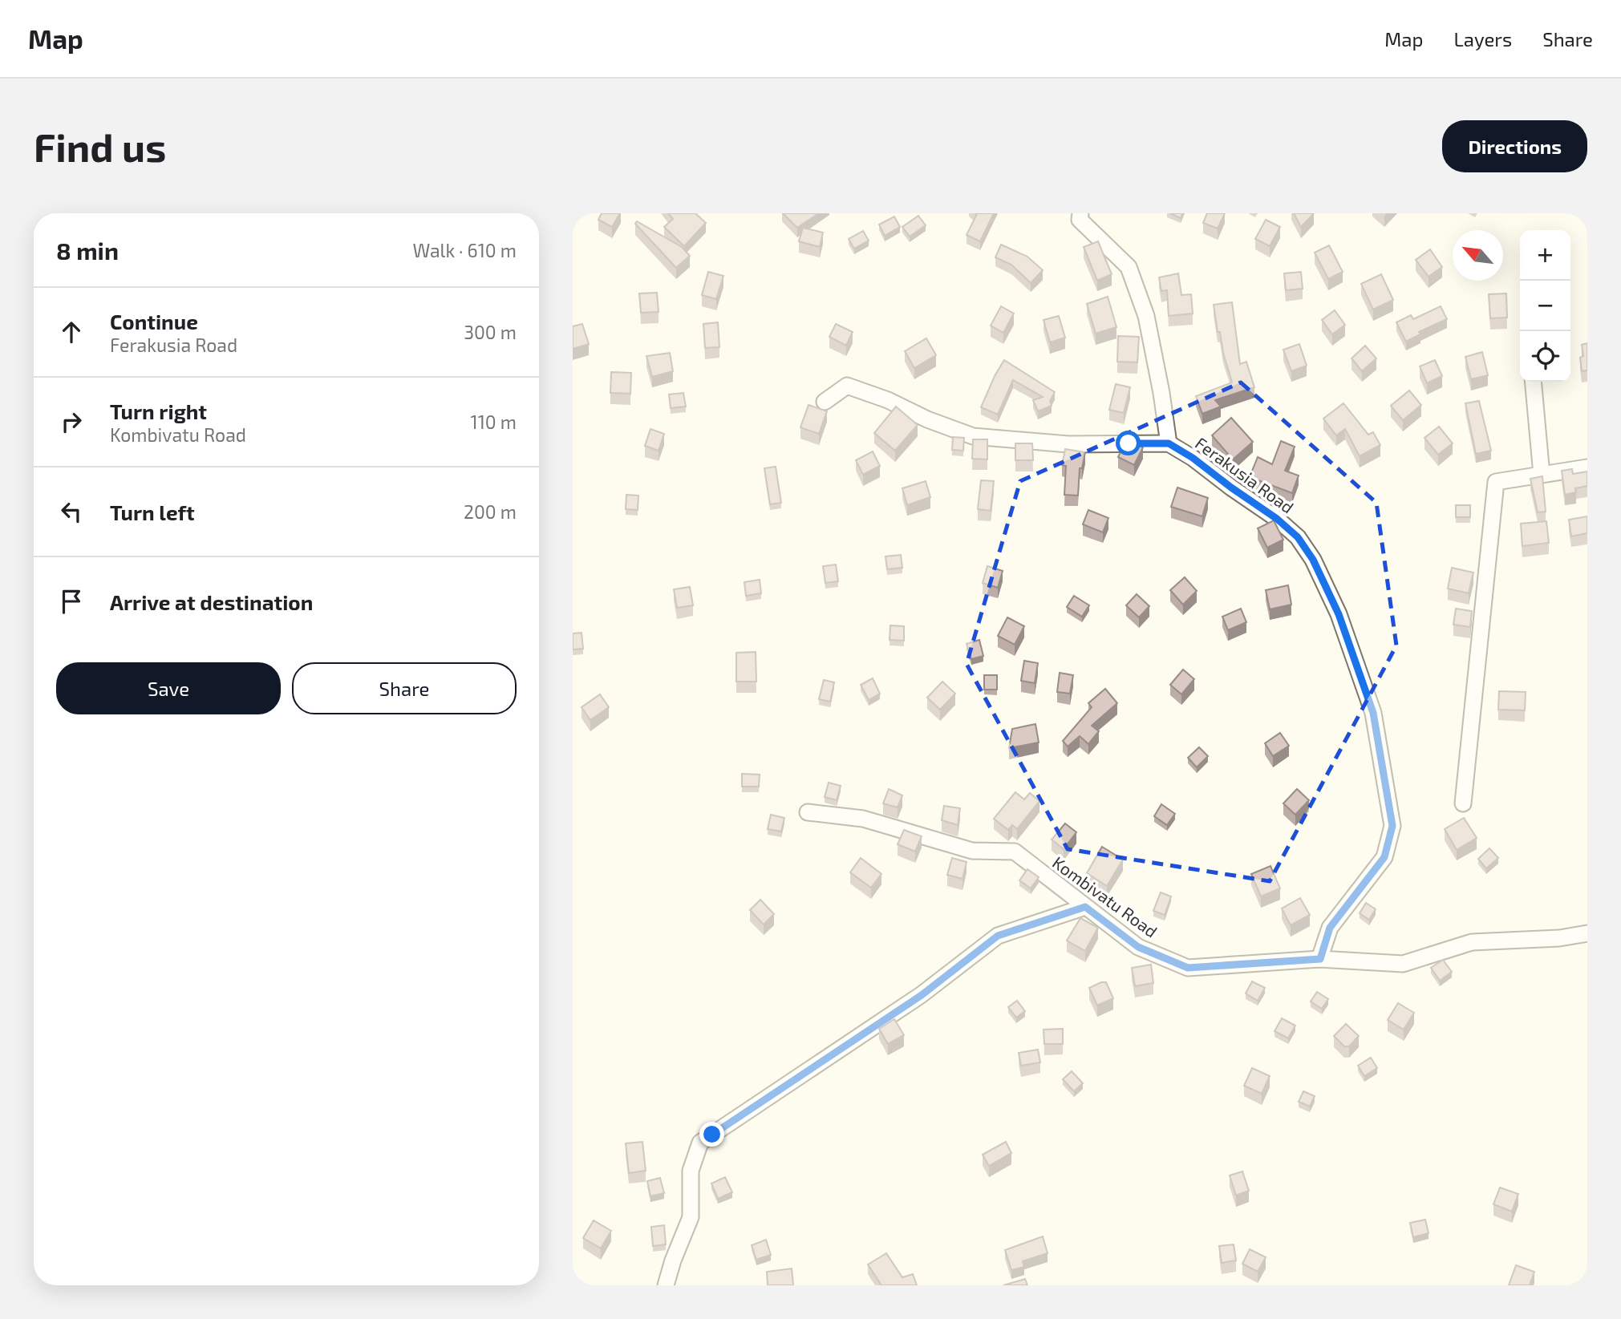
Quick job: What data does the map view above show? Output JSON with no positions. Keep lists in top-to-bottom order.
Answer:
{
  "streets": {
    "street": ["Ferakusia Road", "Kombivatu Road"]
  },
  "crossings": [
    ["Ferakusia Road", "Kombivatu Road"]
  ],
  "north": "top left",
  "page": {
    "header": "Map",
    "nav": ["Map", "Layers", "Share"],
    "buttons": [
      "Directions",
      ["Save", "Share"]
    ],
    "title": "Find us",
    "heading": ["8 min", "Walk · 610 m"],
    "map_buttons": ["+", "−"],
    "list": [
      ["Continue", "Ferakusia Road", "300 m"],
      ["Turn right", "Kombivatu Road", "110 m"],
      ["Turn left", "200 m"],
      "Arrive at destination"
    ]
  }
}
